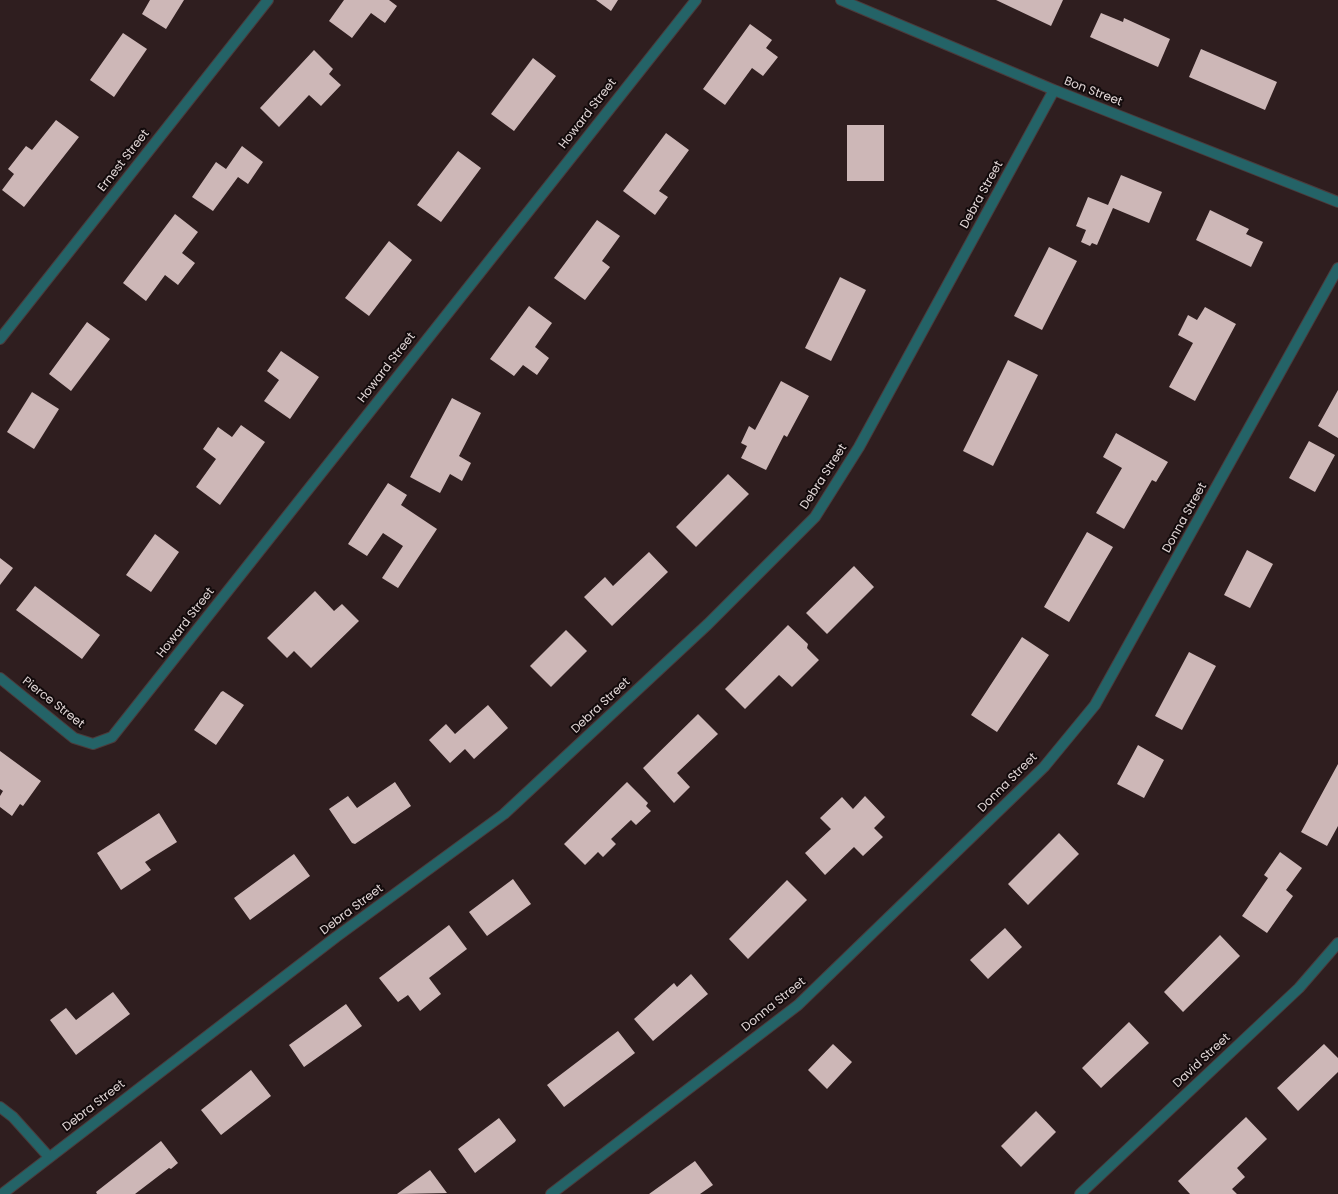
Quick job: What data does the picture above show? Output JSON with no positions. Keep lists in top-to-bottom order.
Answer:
{
  "streets": {
    "street": [
      "Bon Street",
      "Howard Street",
      "Ernest Street",
      "Debra Street",
      "Donna Street",
      "Pierce Street",
      "David Street"
    ]
  },
  "crossings": [
    ["Bon Street", "Debra Street"],
    ["Howard Street", "Pierce Street"]
  ]
}
